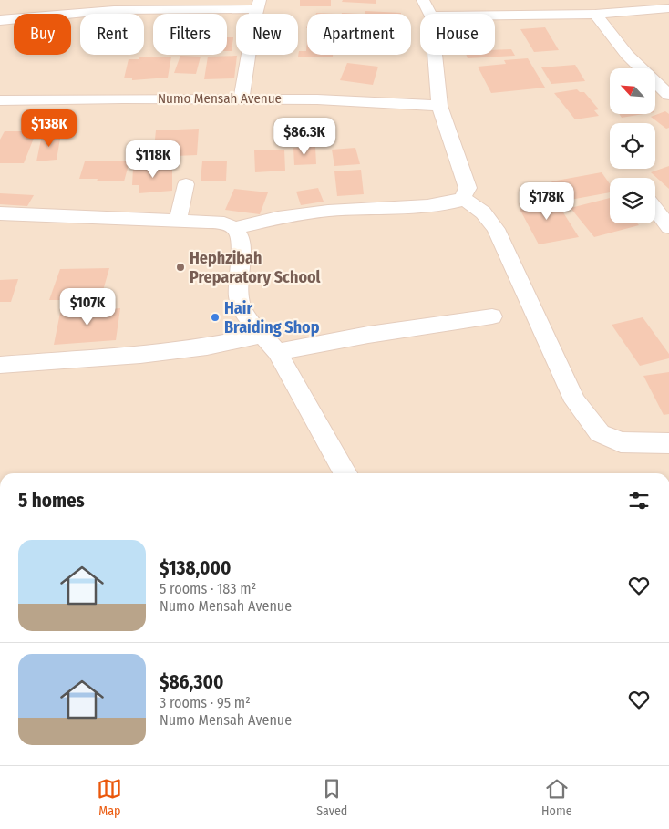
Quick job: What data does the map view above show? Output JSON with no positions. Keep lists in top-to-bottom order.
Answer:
{
  "streets": {
    "street": ["Numo Mensah Avenue"]
  },
  "places": ["Hephzibah Preparatory School", "Hair Braiding Shop"],
  "north": "top left",
  "page": {
    "chip": [
      "Buy",
      "Rent",
      "Filters",
      "New",
      "Apartment",
      "House"
    ],
    "price": [
      "$138K",
      "$86.3K",
      "$118K",
      "$178K",
      "$107K"
    ],
    "heading": "5 homes",
    "list": [
      {
        "name": "$138,000",
        "note": "5 rooms · 183 m² · Numo Mensah Avenue"
      },
      {
        "name": "$86,300",
        "note": "3 rooms · 95 m² · Numo Mensah Avenue"
      }
    ],
    "tabs": ["Map", "Saved", "Home"]
  }
}
